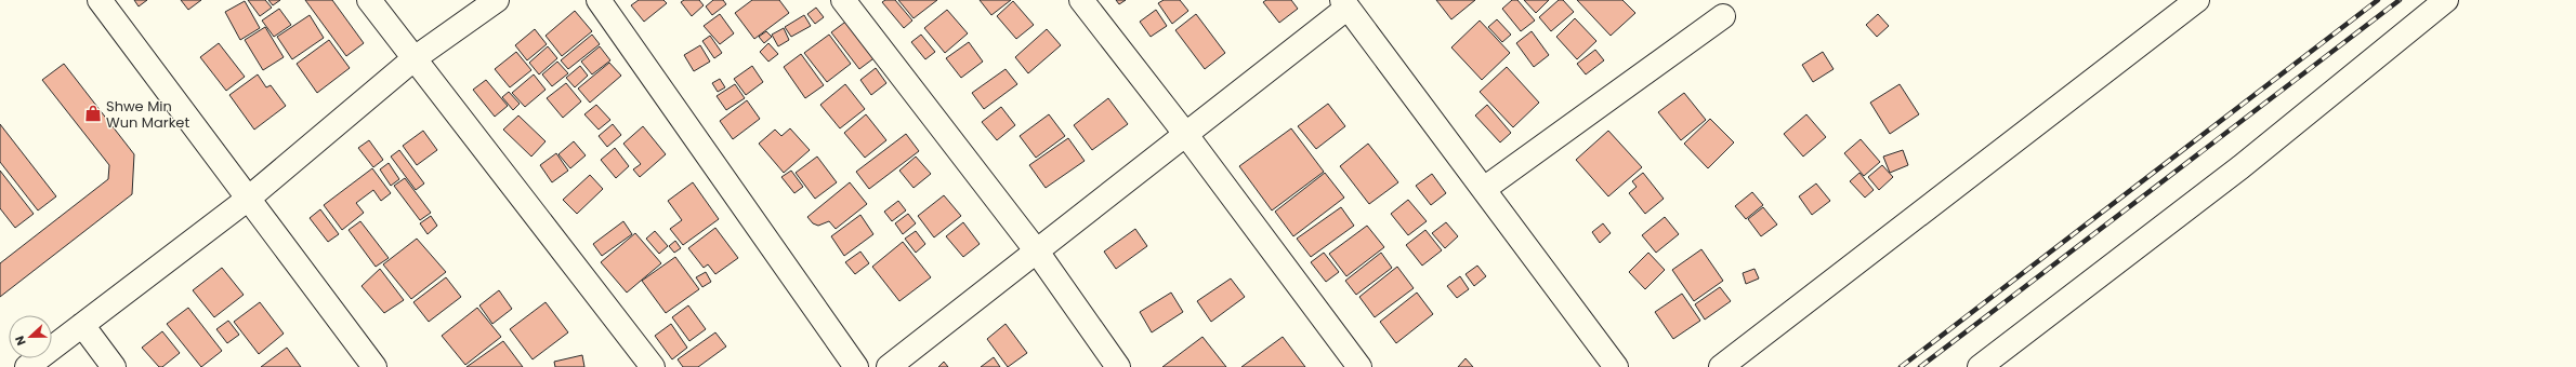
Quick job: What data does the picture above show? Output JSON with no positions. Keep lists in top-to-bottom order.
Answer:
{
  "places": {
    "shop": ["Shwe Min Wun Market"]
  },
  "north": "left"
}
